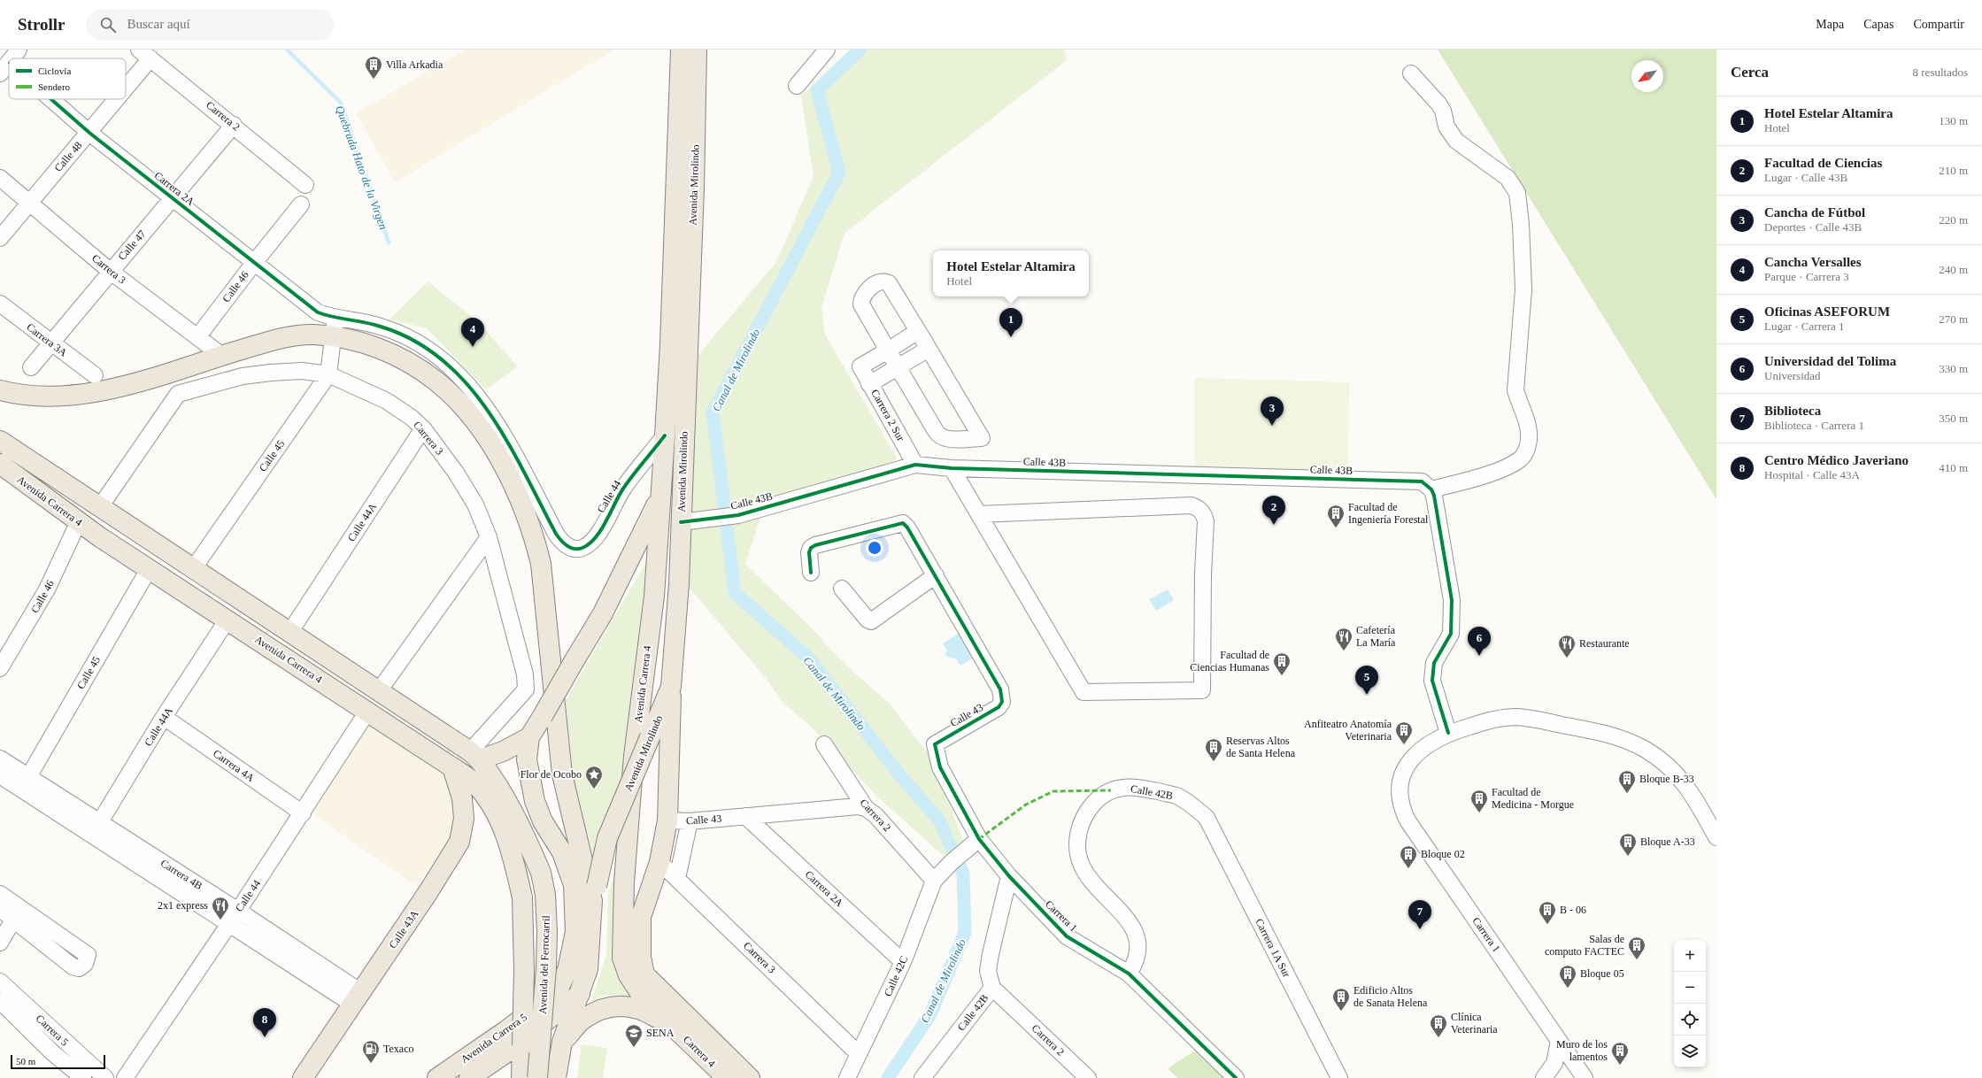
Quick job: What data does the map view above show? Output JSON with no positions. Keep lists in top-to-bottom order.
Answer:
{
  "streets": {
    "main road": [
      "Avenida Mirolindo",
      "Avenida Carrera 4",
      "Calle 43A",
      "Avenida del Ferrocarril",
      "Avenida Carrera 5",
      "Carrera 4"
    ],
    "street": [
      "Carrera 2",
      "Calle 48",
      "Carrera 2A",
      "Calle 47",
      "Carrera 3",
      "Calle 46",
      "Carrera 3A",
      "Carrera 2 Sur",
      "Calle 45",
      "Calle 43B",
      "Calle 44",
      "Calle 44A",
      "Calle 43",
      "Carrera 4A",
      "Calle 42B",
      "Carrera 4B",
      "Carrera 1",
      "Carrera 1A Sur",
      "Calle 42C",
      "Carrera 5"
    ]
  },
  "crossings": [
    ["Carrera 2", "Calle 48"],
    ["Carrera 2", "Calle 47"],
    ["Carrera 2", "Calle 43"],
    ["Carrera 2", "Calle 42B"],
    ["Carrera 2", "Calle 42C"],
    ["Calle 48", "Carrera 2A"],
    ["Calle 48", "Carrera 3"],
    ["Avenida Mirolindo", "Calle 43B"],
    ["Avenida Mirolindo", "Calle 44"],
    ["Avenida Mirolindo", "Avenida Carrera 4"],
    ["Avenida Mirolindo", "Avenida Carrera 5"],
    ["Carrera 2A", "Calle 47"],
    ["Carrera 2A", "Calle 46"],
    ["Carrera 2A", "Calle 45"],
    ["Carrera 2A", "Calle 44"],
    ["Carrera 2A", "Calle 43"],
    ["Carrera 2A", "Calle 42C"],
    ["Calle 47", "Carrera 3"],
    ["Calle 47", "Carrera 3A"],
    ["Carrera 3", "Calle 46"],
    ["Carrera 3", "Calle 45"],
    ["Carrera 3", "Avenida Carrera 4"],
    ["Carrera 3", "Calle 44A"],
    ["Carrera 3", "Calle 42C"],
    ["Carrera 3", "Carrera 4"],
    ["Calle 46", "Avenida Carrera 4"],
    ["Carrera 2 Sur", "Calle 43B"],
    ["Calle 45", "Avenida Carrera 4"],
    ["Calle 45", "Carrera 4B"],
    ["Calle 44", "Avenida Carrera 4"],
    ["Calle 44", "Carrera 4A"],
    ["Calle 44", "Carrera 4B"],
    ["Avenida Carrera 4", "Calle 44A"],
    ["Avenida Carrera 4", "Calle 43A"],
    ["Avenida Carrera 4", "Avenida del Ferrocarril"],
    ["Avenida Carrera 4", "Carrera 4"],
    ["Calle 44A", "Carrera 4A"],
    ["Calle 44A", "Carrera 4B"],
    ["Calle 43", "Carrera 1"],
    ["Calle 42B", "Carrera 1"],
    ["Calle 42B", "Carrera 1A Sur"],
    ["Carrera 4B", "Calle 43A"]
  ],
  "water": ["Quebrada Hato de la Virgen", "Canal de Mirolindo"],
  "places": {
    "building": [
      "Villa Arkadia",
      "Facultad de Ingeniería Forestal",
      "Facultad de Ciencias Humanas",
      "Anfiteatro Anatomía Veterinaria",
      "Reservas Altos de Santa Helena",
      "Bloque B-33",
      "Facultad de Medicina - Morgue",
      "Bloque A-33",
      "Bloque 02",
      "B - 06",
      "Salas de computo FACTEC",
      "Bloque 05",
      "Edificio Altos de Sanata Helena",
      "Clínica Veterinaria",
      "Muro de los lamentos"
    ],
    "restaurant": ["Cafetería La María", "Restaurante", "2x1 express"],
    "place": ["Flor de Ocobo"],
    "school or university": ["SENA"],
    "fuel station": ["Texaco"]
  },
  "legend": ["Ciclovía", "Sendero"],
  "scale_bar": "50 m",
  "north": "bottom left",
  "page": {
    "header": "Strollr",
    "search": "Buscar aquí",
    "nav": ["Mapa", "Capas", "Compartir"],
    "heading": ["Cerca", "8 resultados"],
    "list": [
      {
        "mark": "1",
        "name": "Hotel Estelar Altamira",
        "note": "Hotel",
        "value": "130 m"
      },
      {
        "mark": "2",
        "name": "Facultad de Ciencias",
        "note": "Lugar · Calle 43B",
        "value": "210 m"
      },
      {
        "mark": "3",
        "name": "Cancha de Fútbol",
        "note": "Deportes · Calle 43B",
        "value": "220 m"
      },
      {
        "mark": "4",
        "name": "Cancha Versalles",
        "note": "Parque · Carrera 3",
        "value": "240 m"
      },
      {
        "mark": "5",
        "name": "Oficinas ASEFORUM",
        "note": "Lugar · Carrera 1",
        "value": "270 m"
      },
      {
        "mark": "6",
        "name": "Universidad del Tolima",
        "note": "Universidad",
        "value": "330 m"
      },
      {
        "mark": "7",
        "name": "Biblioteca",
        "note": "Biblioteca · Carrera 1",
        "value": "350 m"
      },
      {
        "mark": "8",
        "name": "Centro Médico Javeriano",
        "note": "Hospital · Calle 43A",
        "value": "410 m"
      }
    ],
    "popup": ["Hotel Estelar Altamira", "Hotel"],
    "pins": [
      "1",
      "4",
      "3",
      "2",
      "6",
      "5",
      "7",
      "8"
    ],
    "map_buttons": ["+", "−"],
    "scale": "50 m"
  }
}
